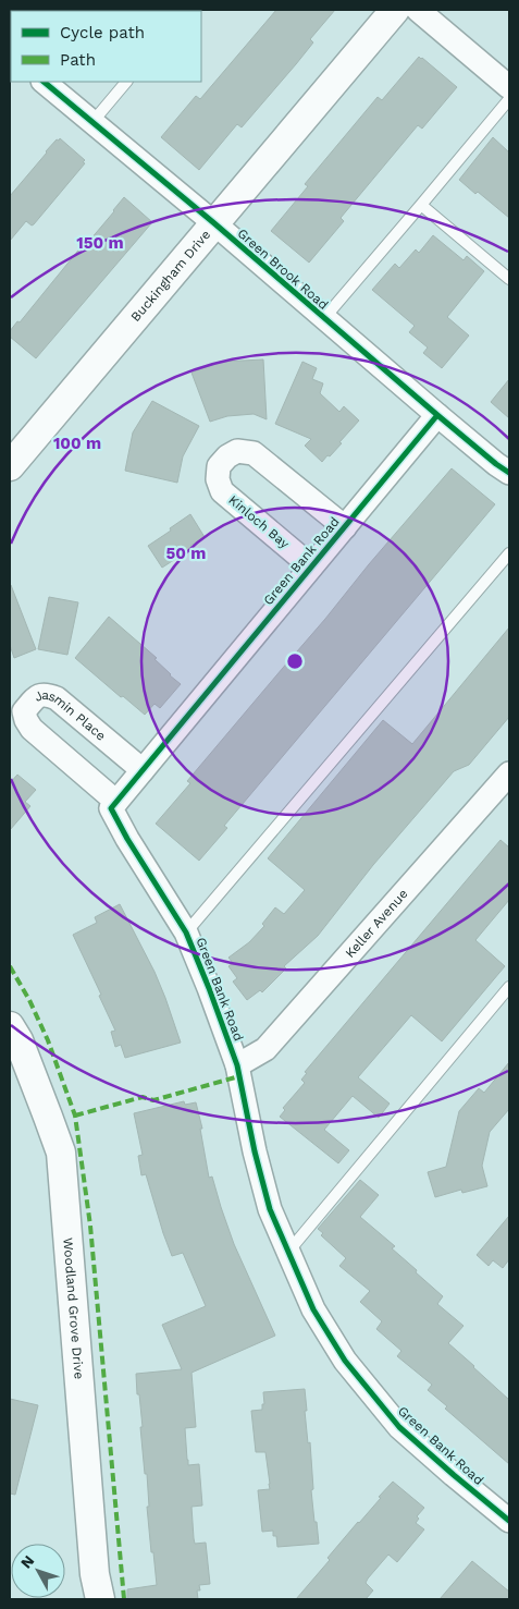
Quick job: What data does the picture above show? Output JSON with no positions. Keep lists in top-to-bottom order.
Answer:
{
  "streets": {
    "street": [
      "Green Brook Road",
      "Buckingham Drive",
      "Kinloch Bay",
      "Green Bank Road",
      "Jasmin Place",
      "Keller Avenue",
      "Woodland Grove Drive"
    ]
  },
  "crossings": [
    ["Green Brook Road", "Buckingham Drive"],
    ["Green Brook Road", "Green Bank Road"],
    ["Kinloch Bay", "Green Bank Road"],
    ["Green Bank Road", "Jasmin Place"],
    ["Green Bank Road", "Keller Avenue"]
  ],
  "legend": ["Cycle path", "Path"],
  "north": "top left",
  "rings": ["150 m", "100 m", "50 m"]
}
